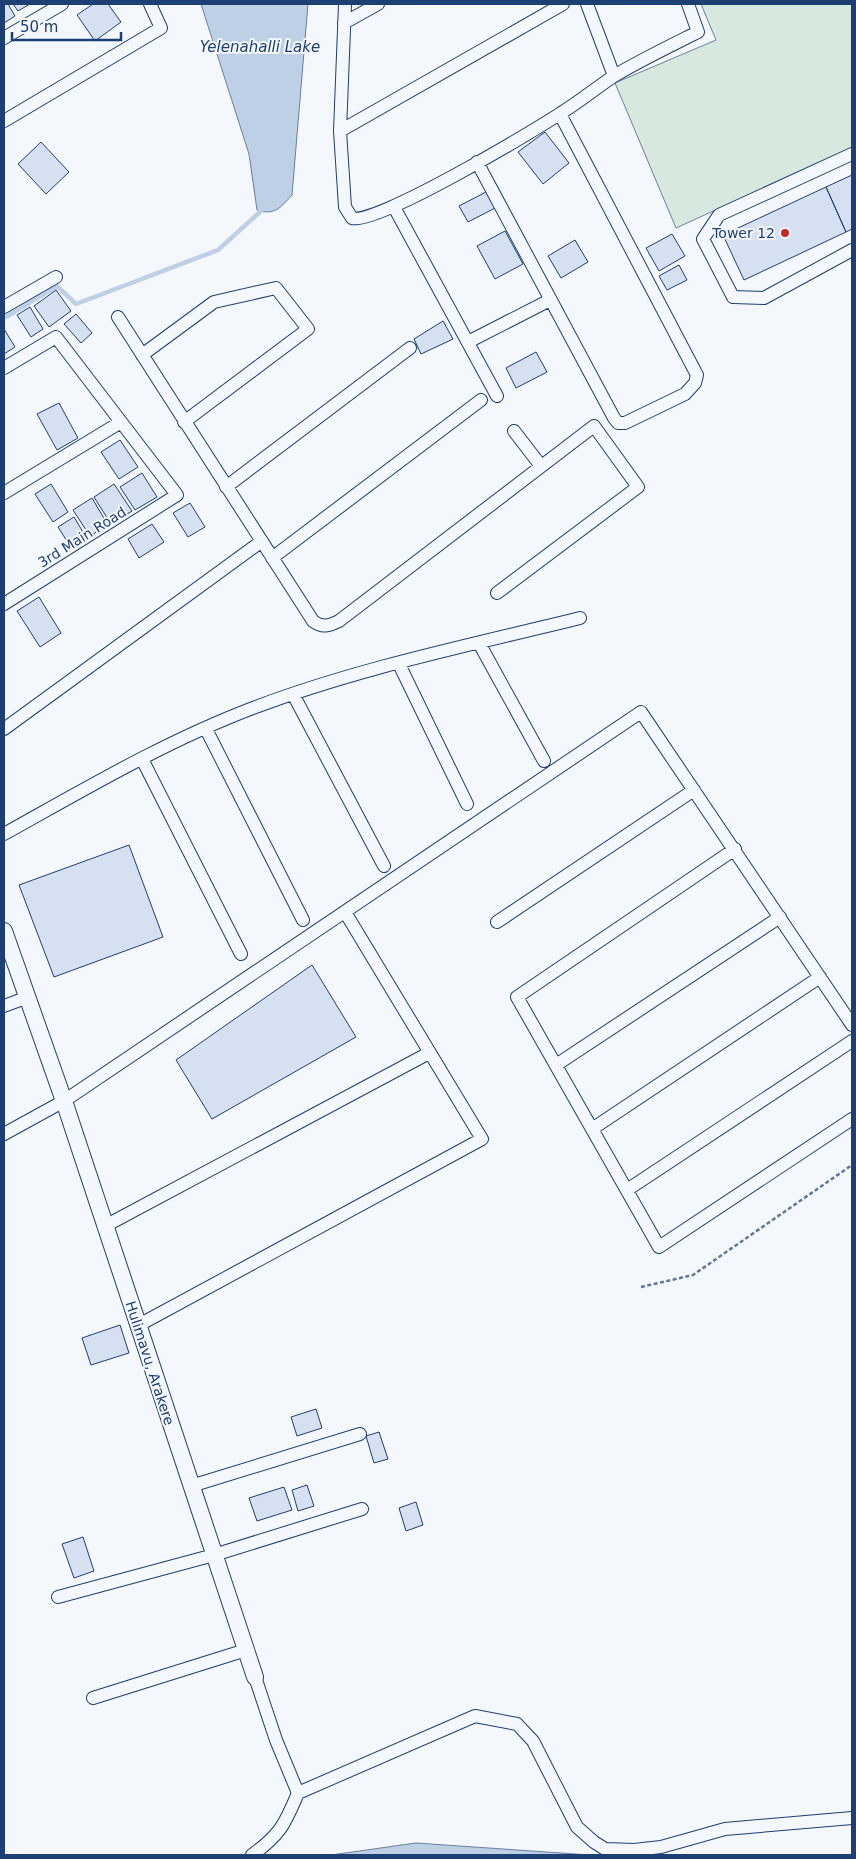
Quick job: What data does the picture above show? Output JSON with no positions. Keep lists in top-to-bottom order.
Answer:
{
  "streets": {
    "street": ["3rd Main Road", "Hulimavu, Arakere"]
  },
  "water": ["Yelenahalli Lake"],
  "places": ["Tower 12"],
  "scale_bar": "50 m"
}
